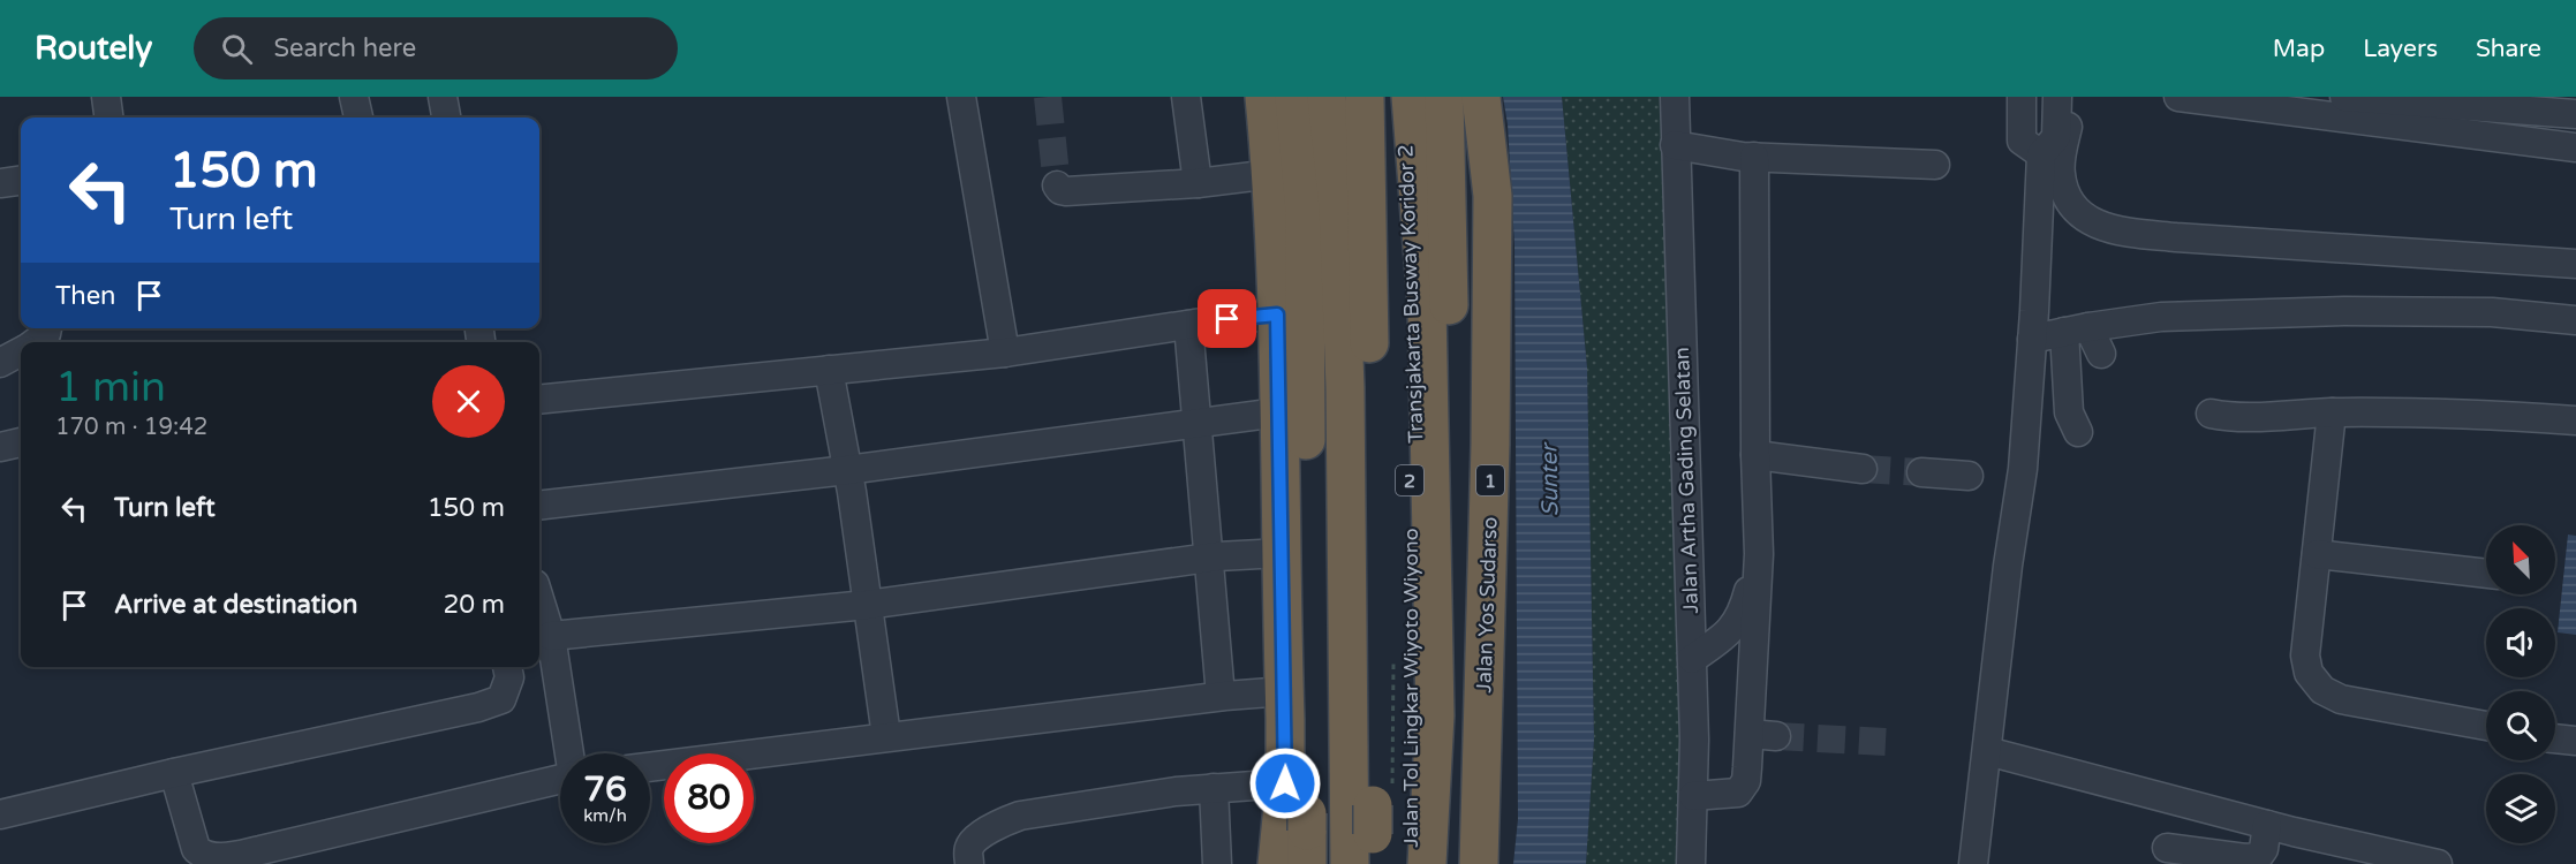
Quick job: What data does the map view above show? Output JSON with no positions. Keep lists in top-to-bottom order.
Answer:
{
  "streets": {
    "highway": [
      "2",
      "1",
      "Jalan Yos Sudarso",
      "Jalan Tol Lingkar Wiyoto Wiyono"
    ],
    "street": ["Transjakarta Busway Koridor 2", "Jalan Artha Gading Selatan"]
  },
  "crossings": [
    ["Transjakarta Busway Koridor 2", "Jalan Tol Lingkar Wiyoto Wiyono"]
  ],
  "water": ["Sunter"],
  "north": "top left",
  "page": {
    "header": "Routely",
    "search": "Search here",
    "nav": ["Map", "Layers", "Share"],
    "turn": ["150 m", "Turn left"],
    "then": "Then",
    "heading": ["1 min", "170 m · 19:42"],
    "list": [
      {
        "name": "Turn left",
        "value": "150 m"
      },
      {
        "name": "Arrive at destination",
        "value": "20 m"
      }
    ],
    "speed": "76 km/h",
    "limit": "80"
  }
}
